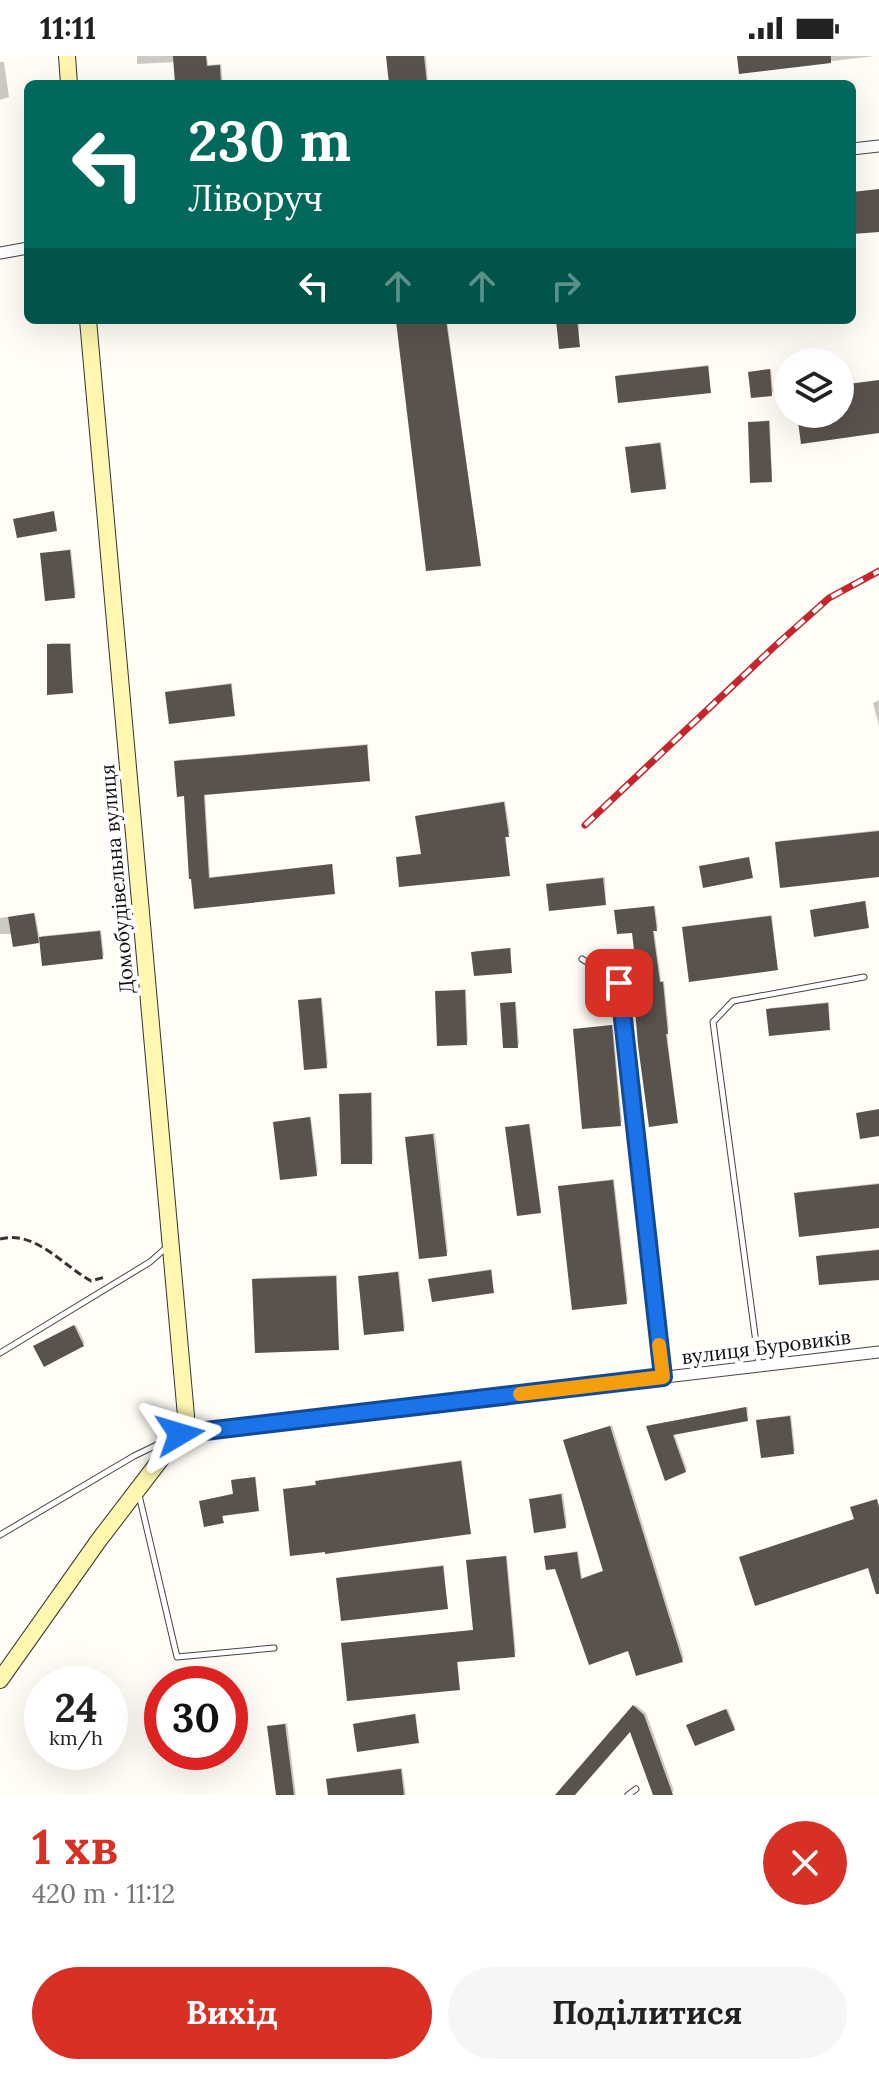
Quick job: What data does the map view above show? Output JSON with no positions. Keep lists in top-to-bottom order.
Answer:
{
  "streets": {
    "street": ["Домобудівельна вулиця", "вулиця Буровиків"]
  },
  "crossings": [
    ["Домобудівельна вулиця", "вулиця Буровиків"]
  ],
  "page": {
    "status": "11:11",
    "turn": ["230 m", "Ліворуч"],
    "speed": "24 km/h",
    "limit": "30",
    "heading": ["1 хв", "420 m · 11:12"],
    "buttons": ["Вихід", "Поділитися"]
  }
}
